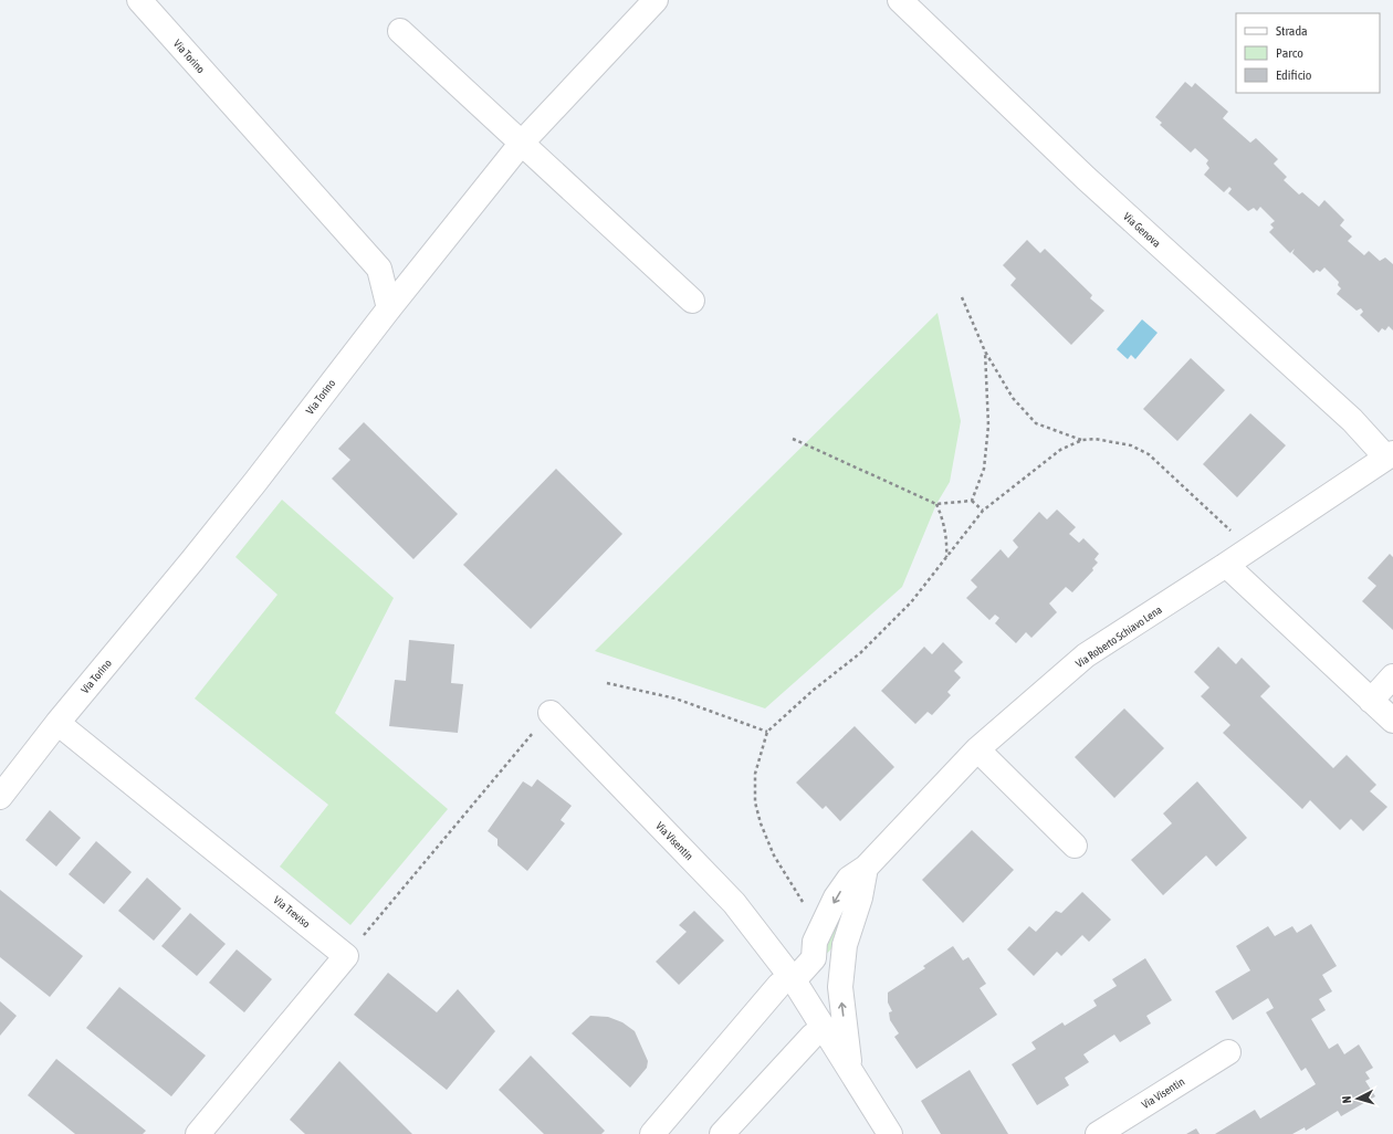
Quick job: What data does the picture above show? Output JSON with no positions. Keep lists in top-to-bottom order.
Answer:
{
  "streets": {
    "street": [
      "Via Torino",
      "Via Genova",
      "Via Roberto Schiavo Lena",
      "Via Visentin",
      "Via Treviso"
    ]
  },
  "crossings": [
    ["Via Torino", "Via Treviso"],
    ["Via Genova", "Via Roberto Schiavo Lena"],
    ["Via Roberto Schiavo Lena", "Via Visentin"]
  ],
  "legend": ["Strada", "Parco", "Edificio"],
  "north": "left"
}
